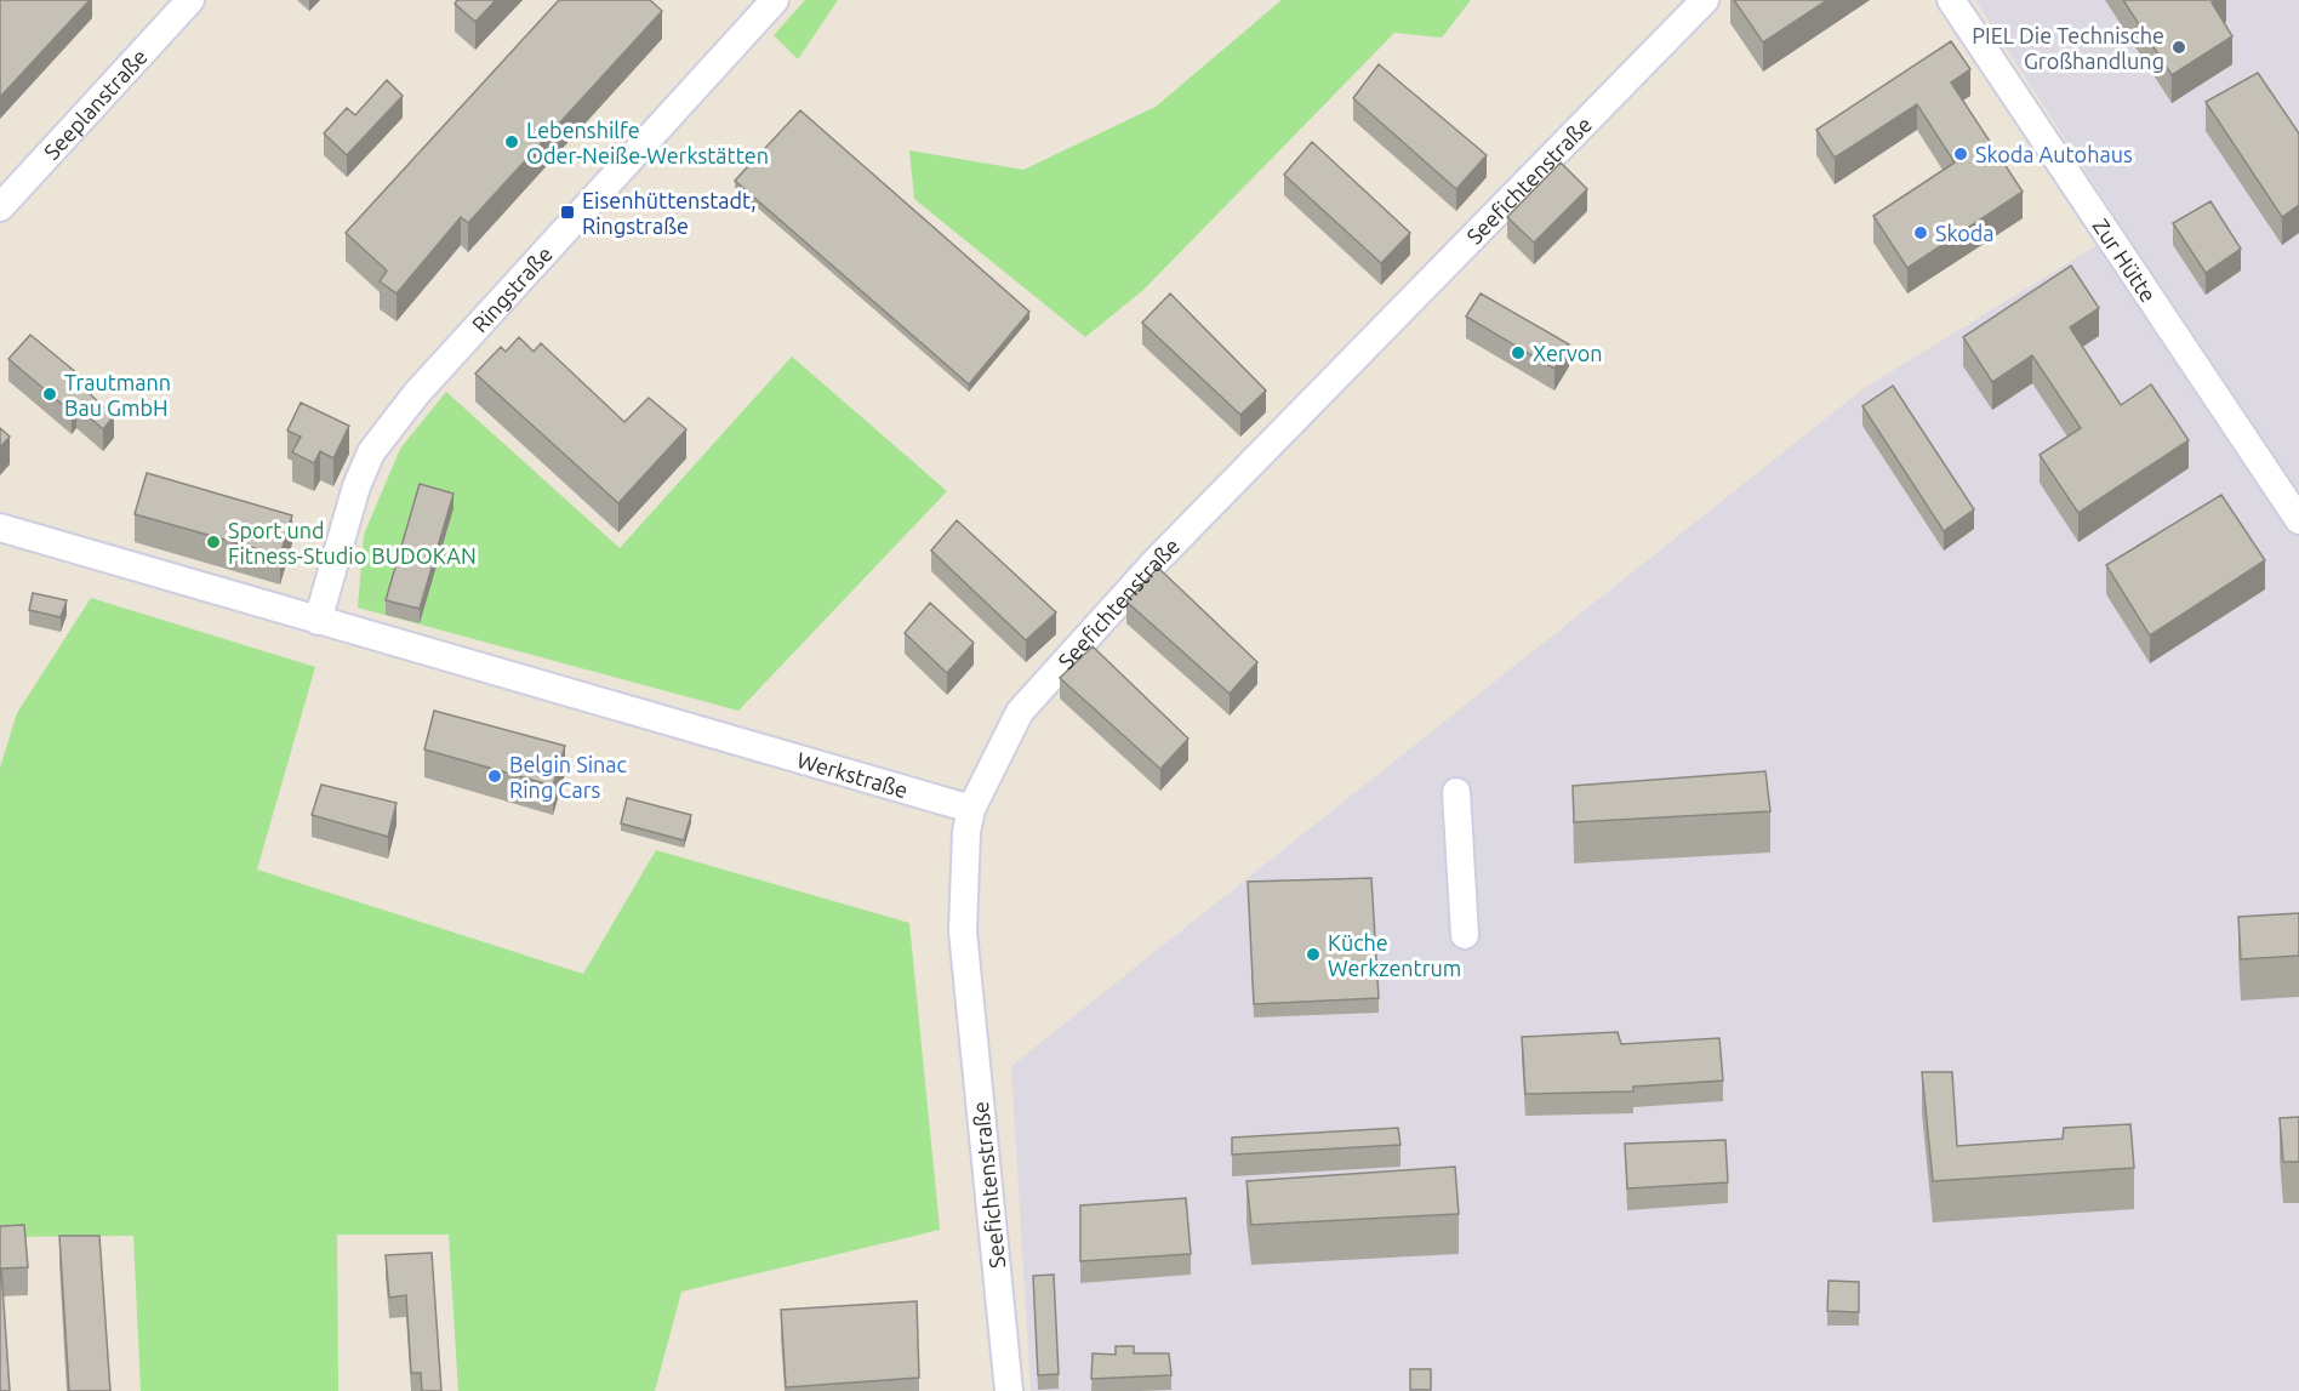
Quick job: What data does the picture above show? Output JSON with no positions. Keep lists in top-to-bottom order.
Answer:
{
  "streets": {
    "street": [
      "Seeplanstraße",
      "Seefichtenstraße",
      "Zur Hütte",
      "Ringstraße",
      "Werkstraße"
    ]
  },
  "crossings": [
    ["Seefichtenstraße", "Werkstraße"],
    ["Ringstraße", "Werkstraße"]
  ],
  "places": {
    "other": [
      "PIEL Die Technische Großhandlung",
      "Lebenshilfe Oder-Neiße-Werkstätten",
      "Skoda Autohaus",
      "Skoda",
      "Xervon",
      "Trautmann Bau GmbH",
      "Sport und Fitness-Studio BUDOKAN",
      "Belgin Sinac Ring Cars",
      "Küche Werkzentrum"
    ],
    "transit": ["Eisenhüttenstadt, Ringstraße"]
  }
}
